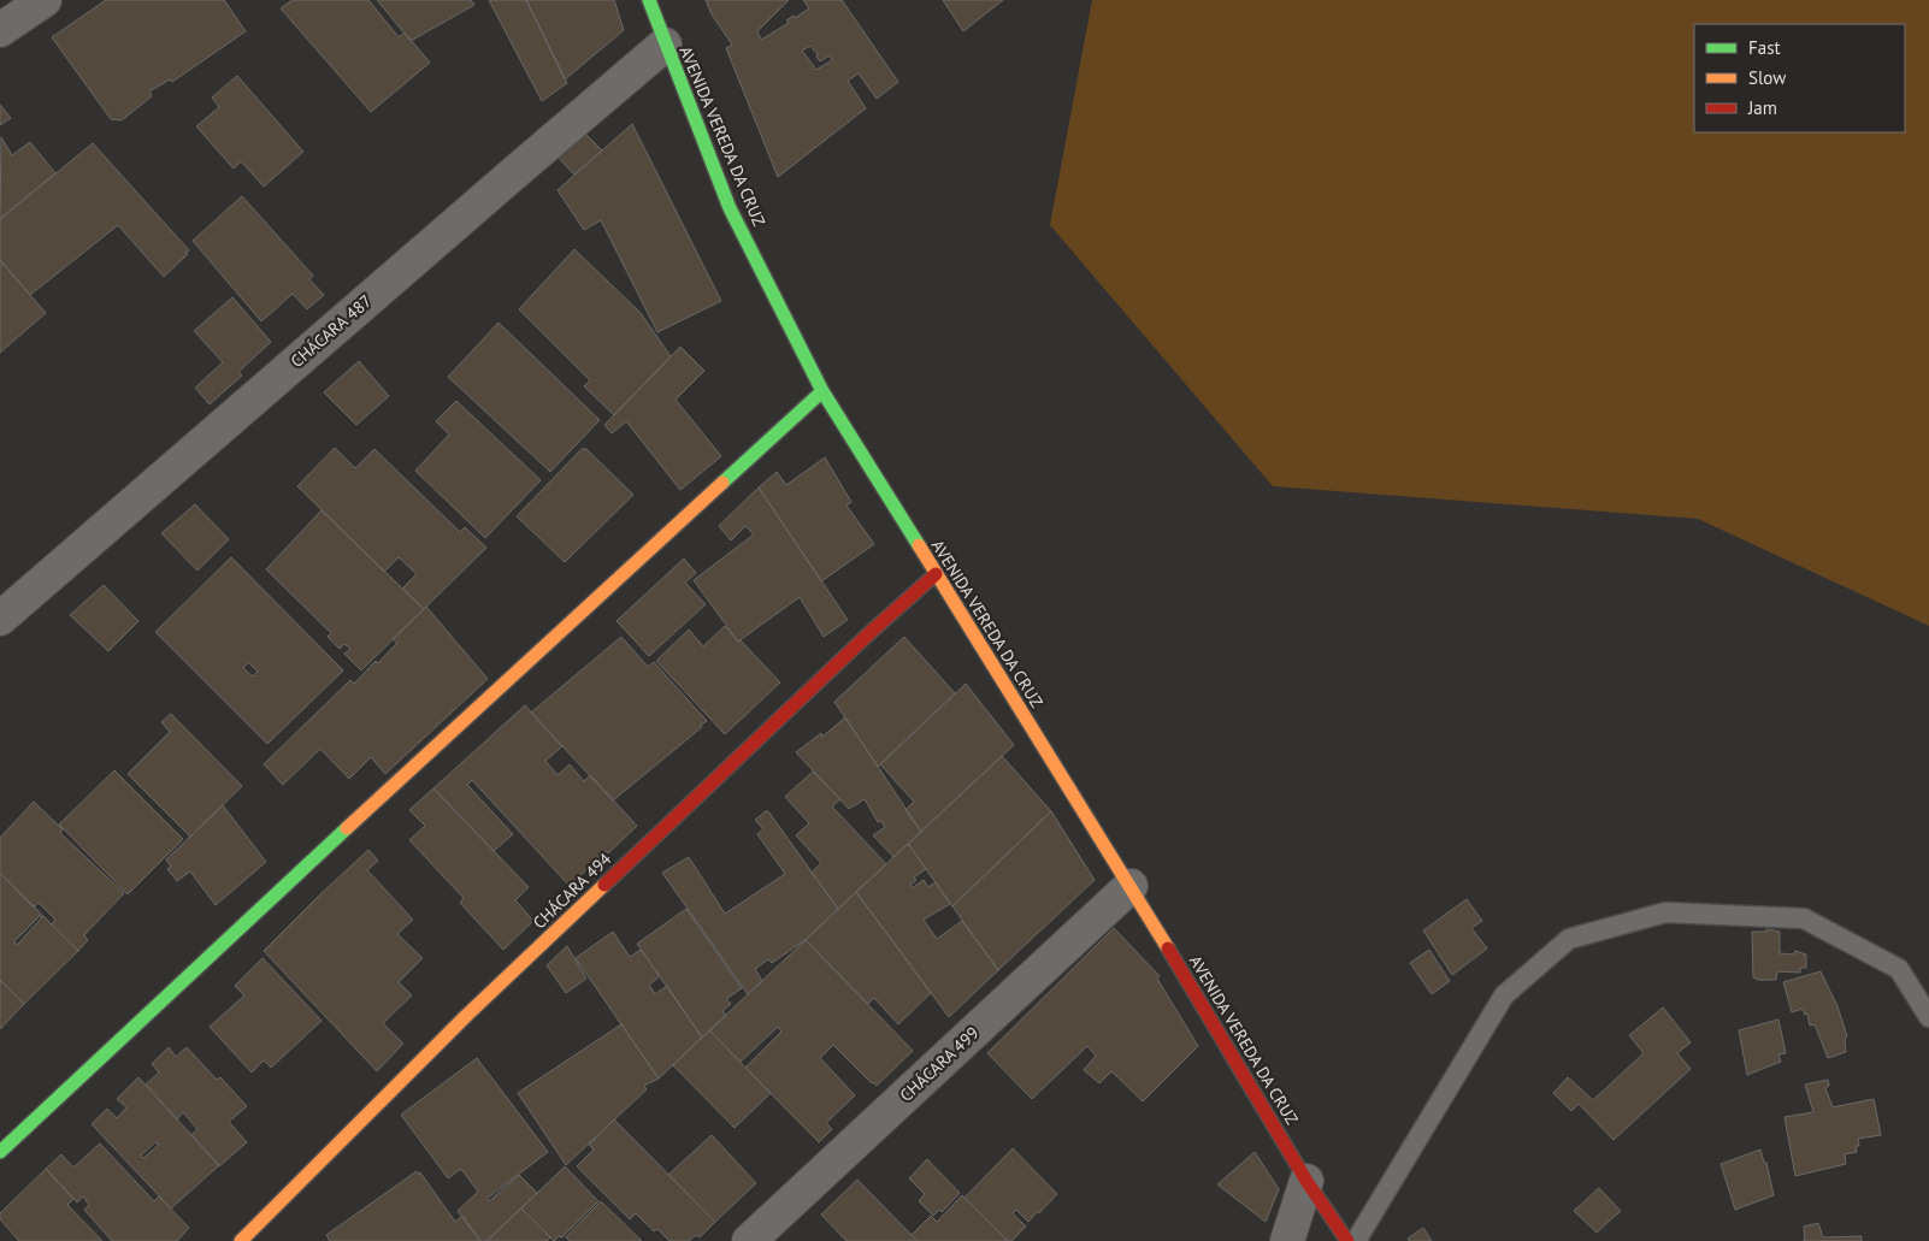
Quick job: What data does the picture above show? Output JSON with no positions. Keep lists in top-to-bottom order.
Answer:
{
  "streets": {
    "street": [
      "AVENIDA VEREDA DA CRUZ",
      "CHÁCARA 487",
      "CHÁCARA 494",
      "CHÁCARA 499"
    ]
  },
  "crossings": [
    ["AVENIDA VEREDA DA CRUZ", "CHÁCARA 487"],
    ["AVENIDA VEREDA DA CRUZ", "CHÁCARA 494"],
    ["AVENIDA VEREDA DA CRUZ", "CHÁCARA 499"]
  ],
  "legend": ["Fast", "Slow", "Jam"]
}
